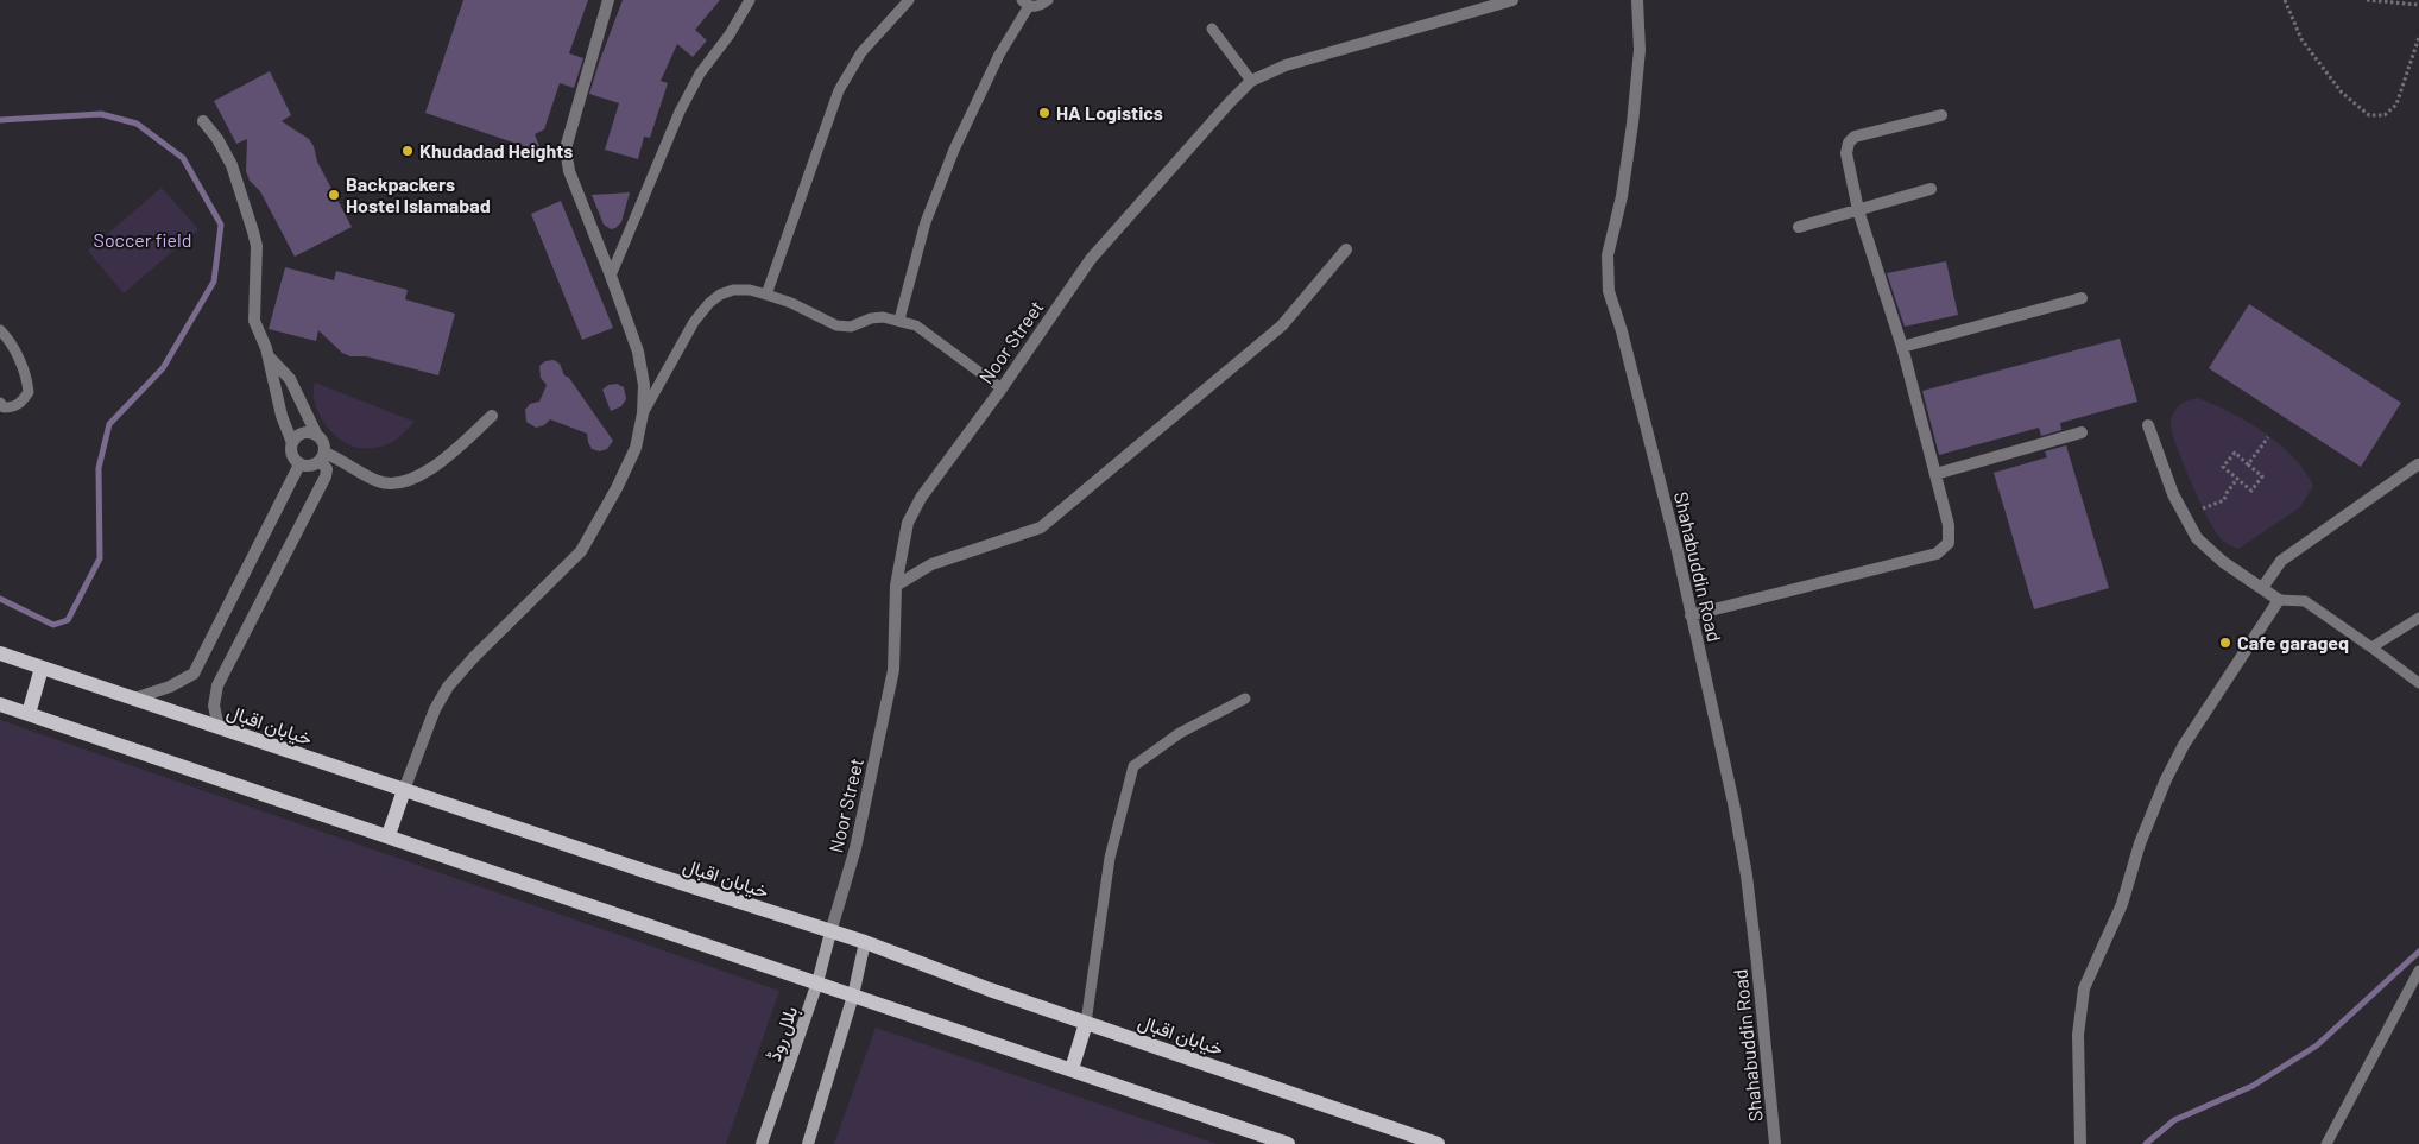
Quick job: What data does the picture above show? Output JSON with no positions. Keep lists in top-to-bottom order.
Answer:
{
  "streets": {
    "main road": ["خیابان اقبال"],
    "street": ["Noor Street", "Shahabuddin Road", "ہلال روڈ"]
  },
  "crossings": [
    ["Noor Street", "خیابان اقبال"],
    ["Noor Street", "ہلال روڈ"],
    ["خیابان اقبال", "ہلال روڈ"]
  ],
  "parks": ["Soccer field"],
  "places": [
    "HA Logistics",
    "Khudadad Heights",
    "Backpackers Hostel Islamabad",
    "Cafe garageq"
  ]
}
